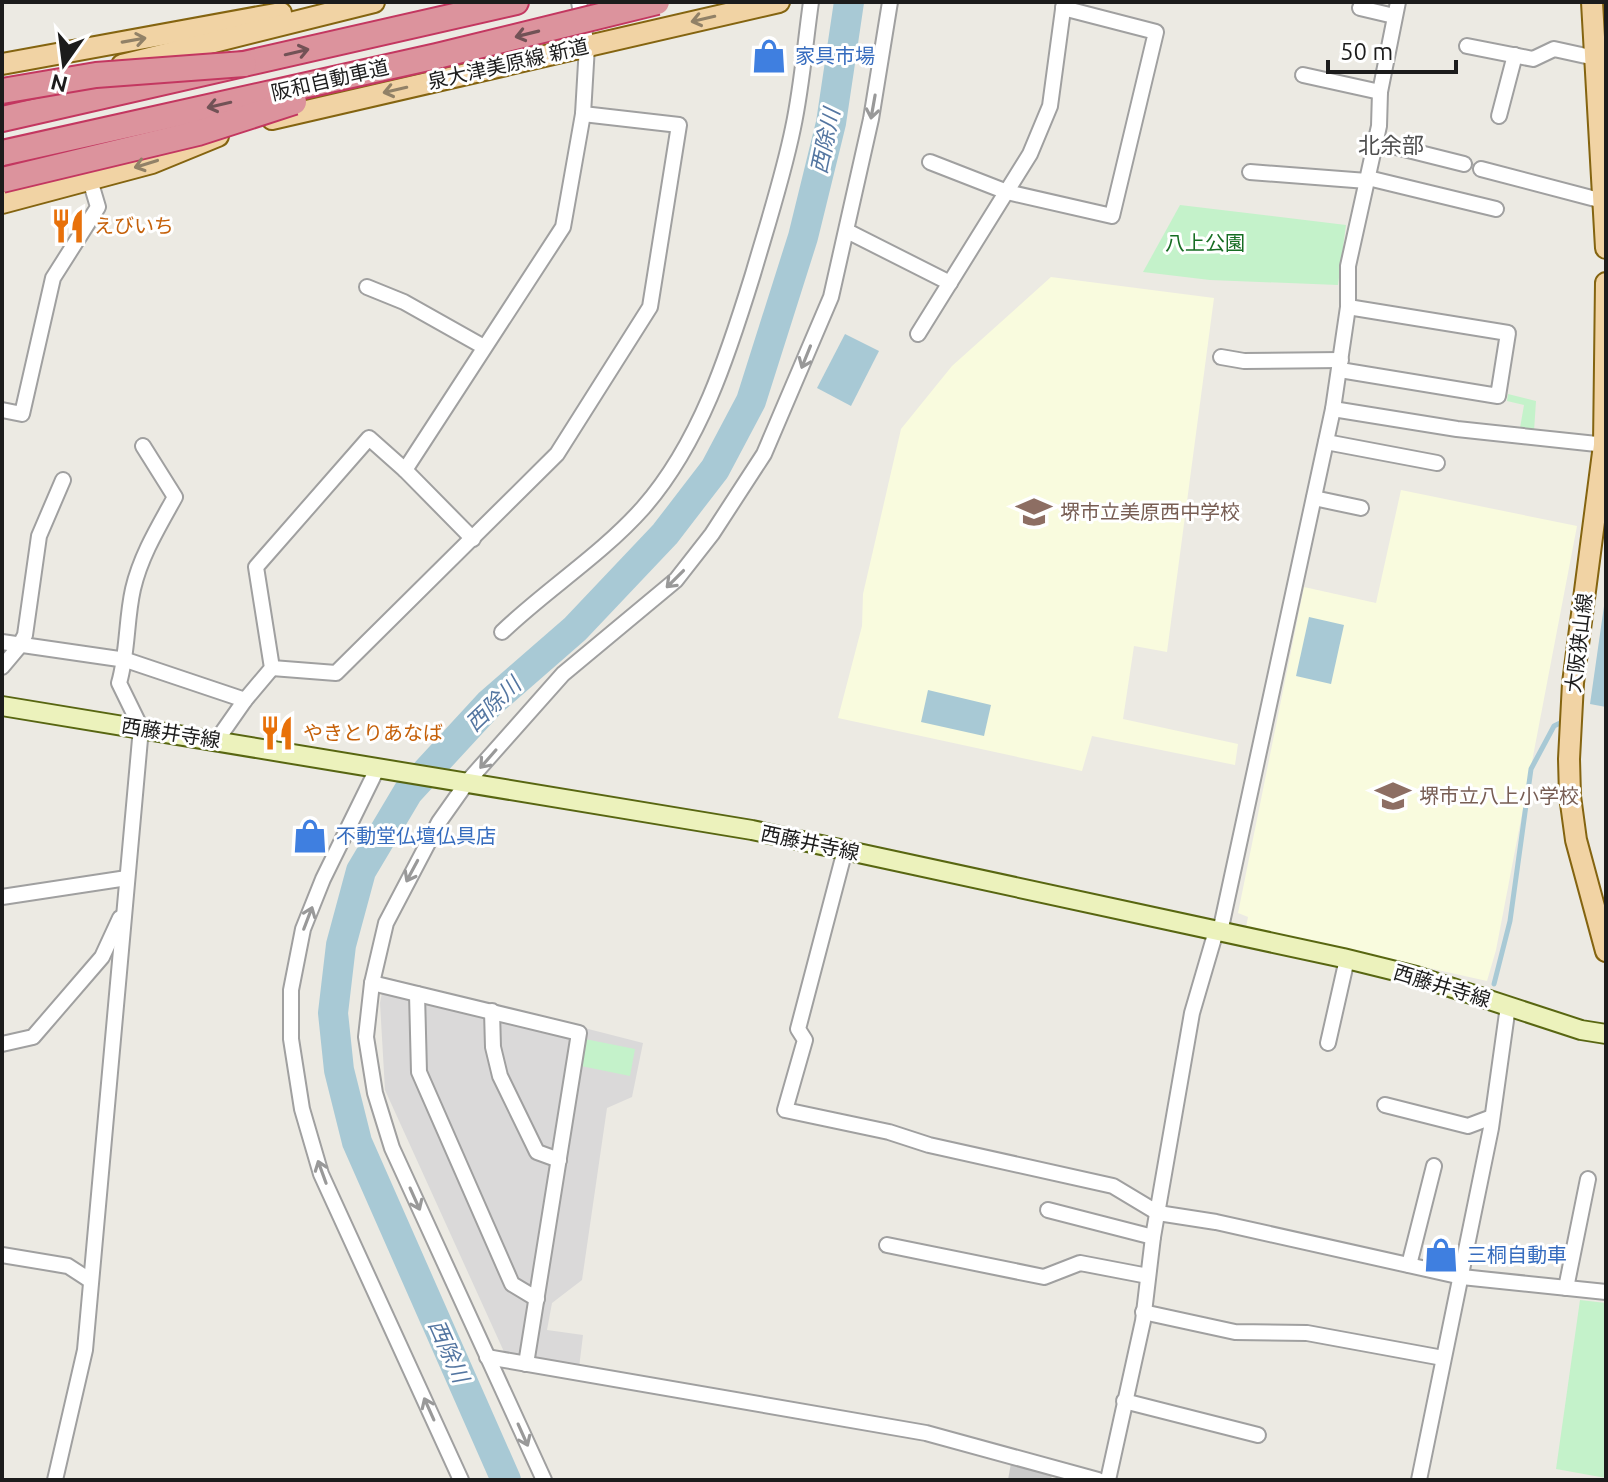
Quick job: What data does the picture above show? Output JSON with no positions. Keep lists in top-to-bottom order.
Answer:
{
  "streets": {
    "highway": ["阪和自動車道"],
    "main road": ["泉大津美原線 新道", "大阪狭山線", "西藤井寺線"]
  },
  "districts": ["北余部"],
  "water": ["西除川"],
  "parks": ["八上公園"],
  "places": {
    "shop": ["家具市場", "不動堂仏壇仏具店", "三桐自動車"],
    "restaurant": ["えびいち", "やきとりあなば"],
    "school or university": ["堺市立美原西中学校", "堺市立八上小学校"]
  },
  "scale_bar": "50 m",
  "north": "bottom"
}
